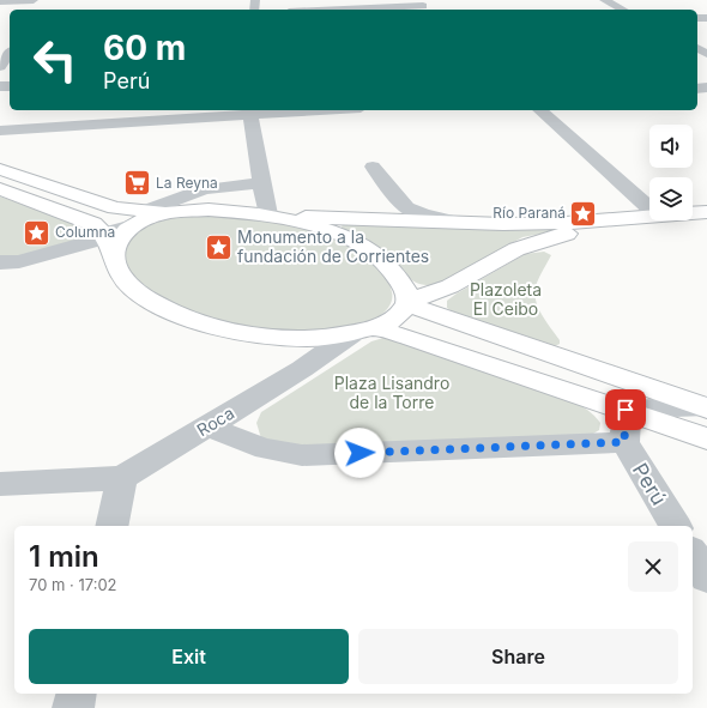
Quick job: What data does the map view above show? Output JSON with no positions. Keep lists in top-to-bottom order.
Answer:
{
  "streets": {
    "street": ["Roca", "Perú"]
  },
  "parks": ["Plazoleta El Ceibo", "Plaza Lisandro de la Torre"],
  "places": {
    "supermarket": ["La Reyna"],
    "place": ["Río Paraná", "Columna", "Monumento a la fundación de Corrientes"]
  },
  "page": {
    "turn": ["60 m", "Perú"],
    "heading": ["1 min", "70 m · 17:02"],
    "buttons": ["Exit", "Share"]
  }
}
